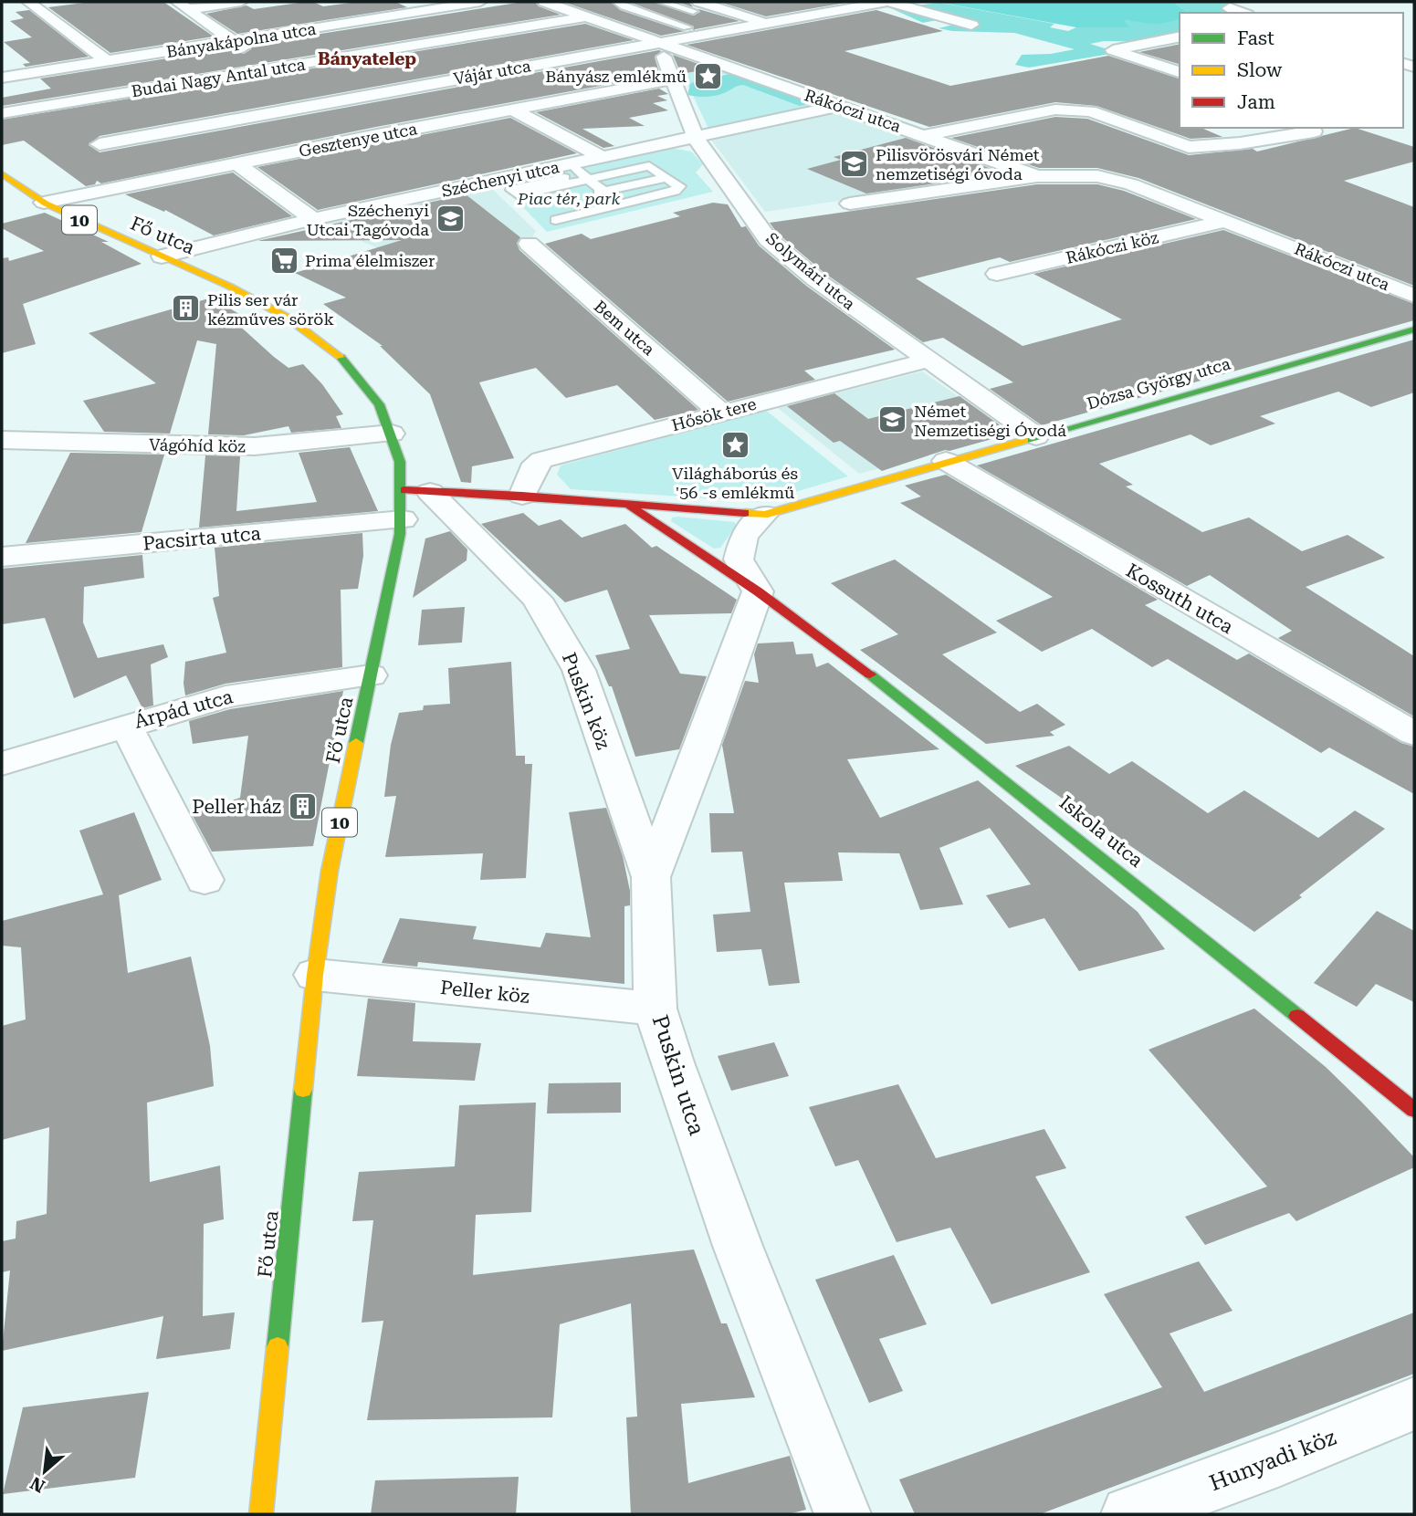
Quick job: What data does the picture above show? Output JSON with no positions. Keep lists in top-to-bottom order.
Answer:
{
  "streets": {
    "main road": [
      "10",
      "Fő utca",
      "Dózsa György utca",
      "Iskola utca"
    ],
    "street": [
      "Bányakápolna utca",
      "Vájár utca",
      "Budai Nagy Antal utca",
      "Rákóczi utca",
      "Gesztenye utca",
      "Széchenyi utca",
      "Rákóczi köz",
      "Solymári utca",
      "Bem utca",
      "Hősök tere",
      "Vágóhíd köz",
      "Pacsirta utca",
      "Kossuth utca",
      "Puskin köz",
      "Árpád utca",
      "Peller köz",
      "Puskin utca",
      "Hunyadi köz"
    ]
  },
  "crossings": [
    ["Vájár utca", "Rákóczi utca"],
    ["Vájár utca", "Solymári utca"],
    ["Budai Nagy Antal utca", "Rákóczi utca"],
    ["Rákóczi utca", "Széchenyi utca"],
    ["Rákóczi utca", "Rákóczi köz"],
    ["Rákóczi utca", "Solymári utca"],
    ["Gesztenye utca", "Fő utca"],
    ["Gesztenye utca", "Solymári utca"],
    ["Széchenyi utca", "Fő utca"],
    ["Széchenyi utca", "Solymári utca"],
    ["Fő utca", "Vágóhíd köz"],
    ["Fő utca", "Pacsirta utca"],
    ["Fő utca", "Puskin köz"],
    ["Fő utca", "Árpád utca"],
    ["Fő utca", "Peller köz"],
    ["Solymári utca", "Dózsa György utca"],
    ["Solymári utca", "Hősök tere"],
    ["Bem utca", "Hősök tere"],
    ["Dózsa György utca", "Kossuth utca"],
    ["Puskin köz", "Puskin utca"],
    ["Iskola utca", "Puskin utca"],
    ["Peller köz", "Puskin utca"]
  ],
  "districts": ["Bányatelep"],
  "parks": ["Piac tér, park"],
  "places": {
    "place": ["Bányász emlékmű", "Világháborús és '56 -s emlékmű"],
    "school or university": ["Pilisvörösvári Német nemzetiségi óvoda", "Széchenyi Utcai Tagóvoda", "Német Nemzetiségi Óvodá"],
    "supermarket": ["Prima élelmiszer"],
    "building": ["Pilis ser vár kézműves sörök", "Peller ház"]
  },
  "legend": ["Fast", "Slow", "Jam"],
  "north": "bottom left"
}
